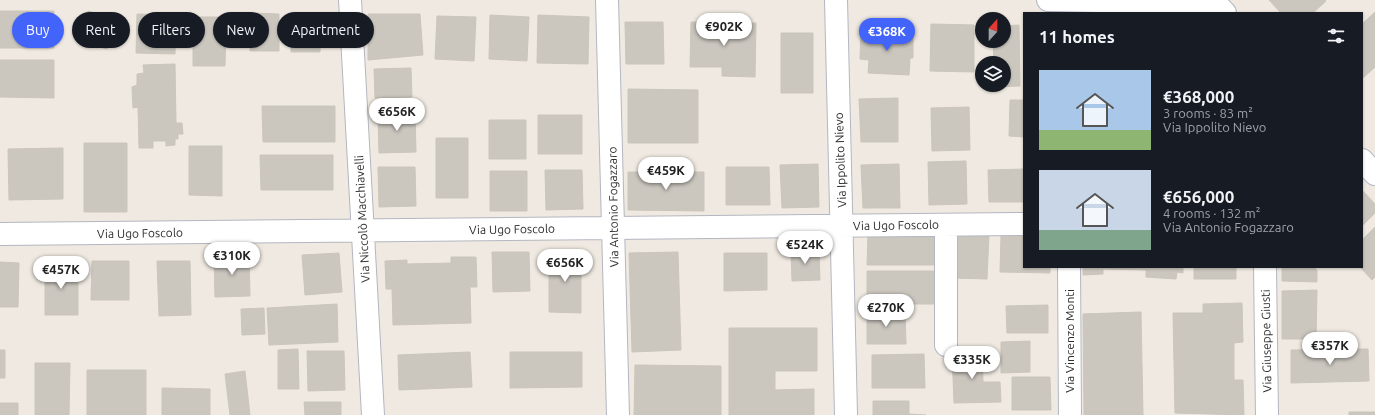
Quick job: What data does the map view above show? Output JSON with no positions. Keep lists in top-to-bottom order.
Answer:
{
  "streets": {
    "street": [
      "Via Ippolito Nievo",
      "Via Antonio Fogazzaro",
      "Via Niccolò Macchiavelli",
      "Via Ugo Foscolo",
      "Via Vincenzo Monti",
      "Via Giuseppe Giusti"
    ]
  },
  "crossings": [
    ["Via Ippolito Nievo", "Via Ugo Foscolo"],
    ["Via Antonio Fogazzaro", "Via Ugo Foscolo"],
    ["Via Niccolò Macchiavelli", "Via Ugo Foscolo"]
  ],
  "north": "top",
  "page": {
    "chip": [
      "Buy",
      "Rent",
      "Filters",
      "New",
      "Apartment"
    ],
    "heading": "11 homes",
    "price": [
      "€902K",
      "€368K",
      "€656K",
      "€459K",
      "€524K",
      "€310K",
      "€656K",
      "€457K",
      "€270K",
      "€357K",
      "€335K"
    ],
    "list": [
      {
        "name": "€368,000",
        "note": "3 rooms · 83 m² · Via Ippolito Nievo"
      },
      {
        "name": "€656,000",
        "note": "4 rooms · 132 m² · Via Antonio Fogazzaro"
      }
    ]
  }
}
